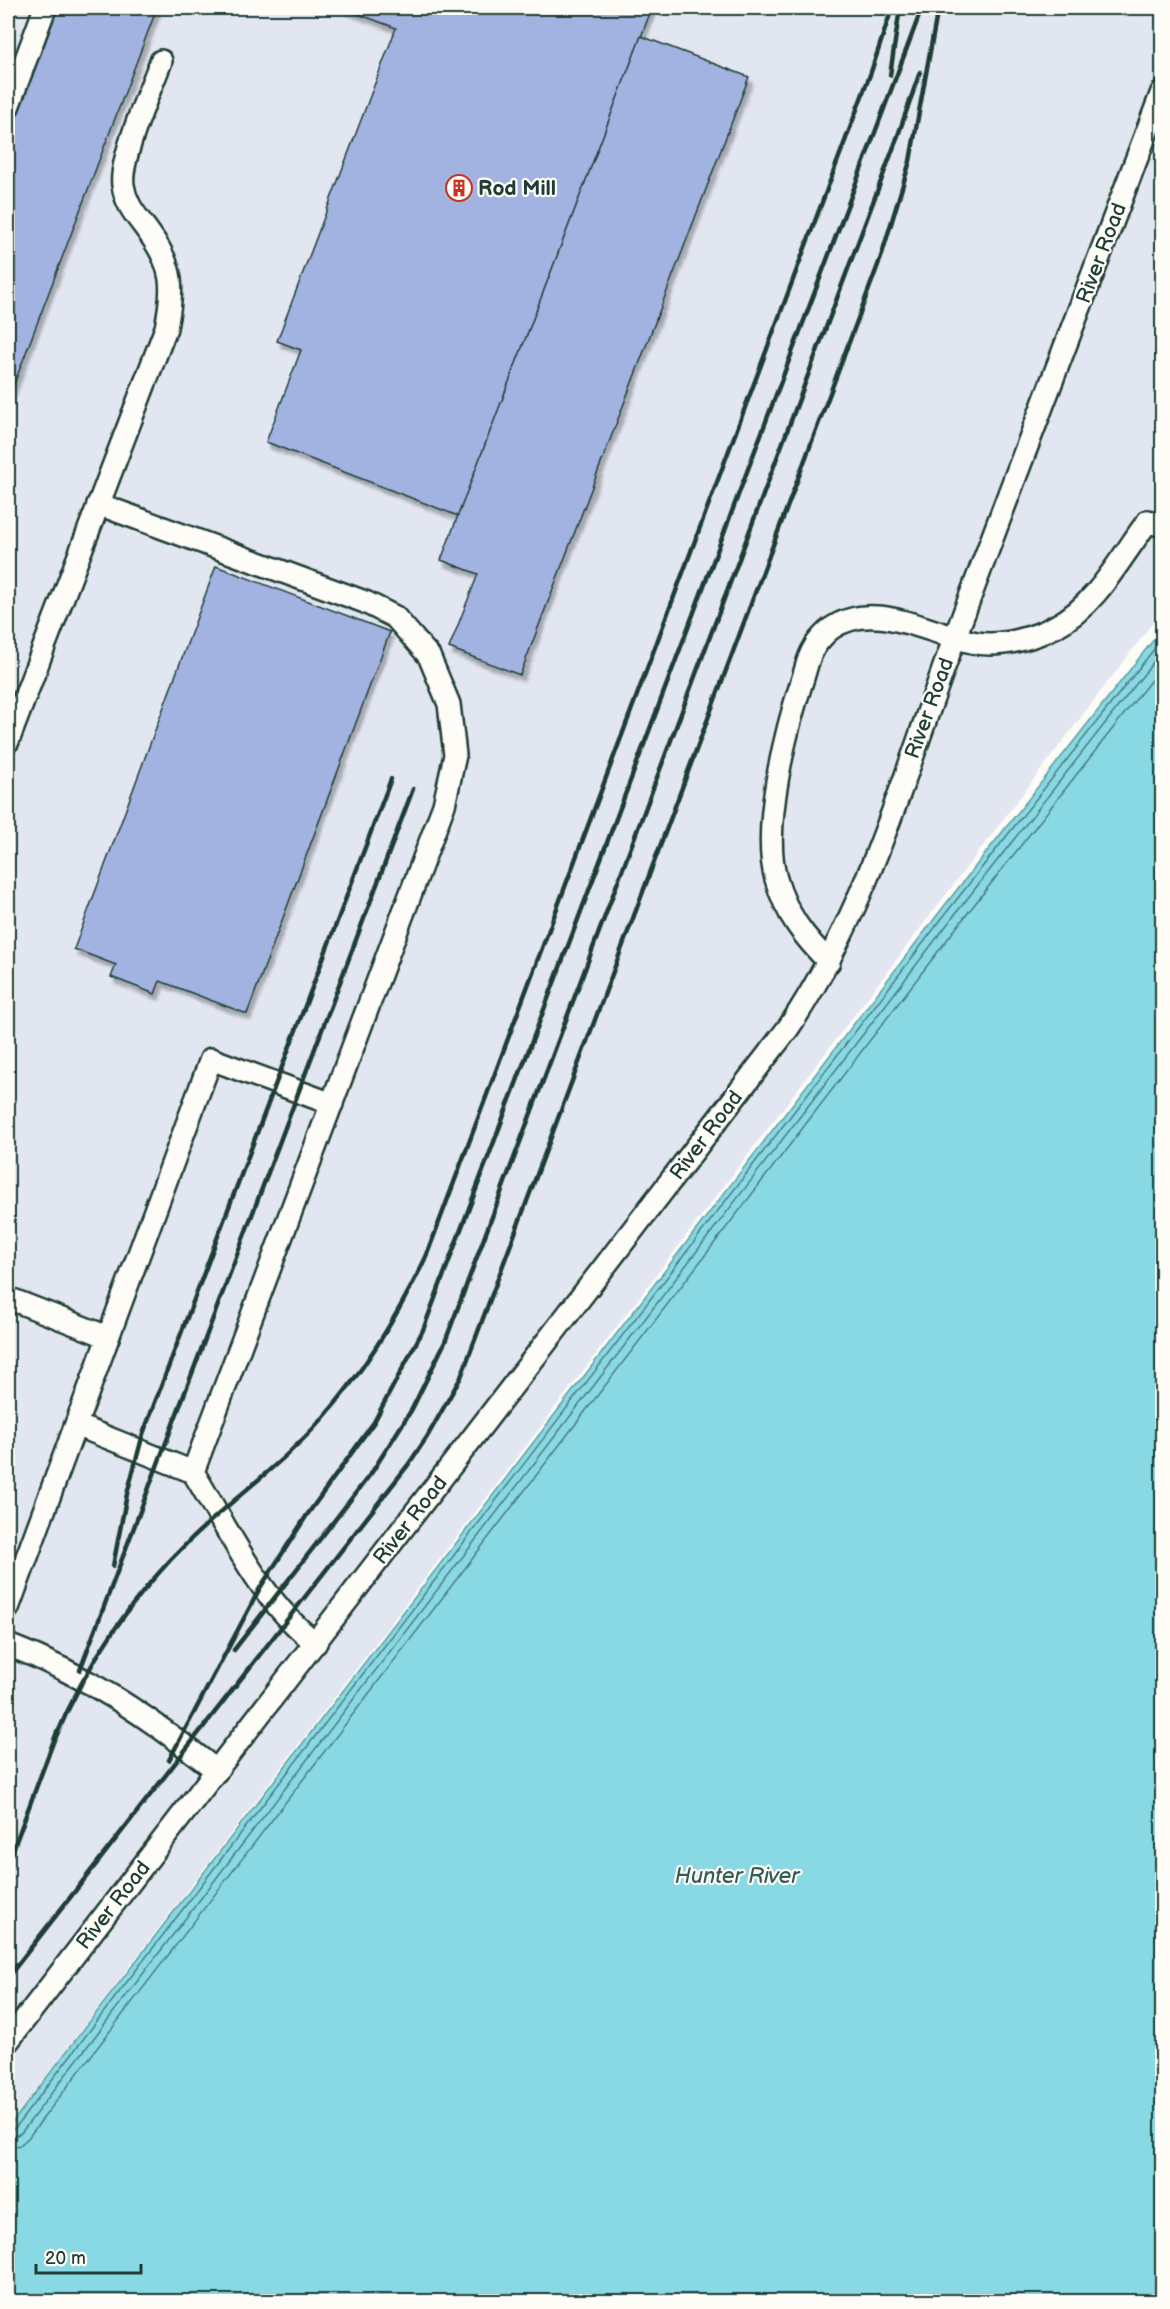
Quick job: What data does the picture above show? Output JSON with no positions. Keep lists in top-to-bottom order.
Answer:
{
  "streets": {
    "lane": ["River Road"]
  },
  "water": ["Hunter River"],
  "places": {
    "building": ["Rod Mill"]
  },
  "scale_bar": "20 m"
}
